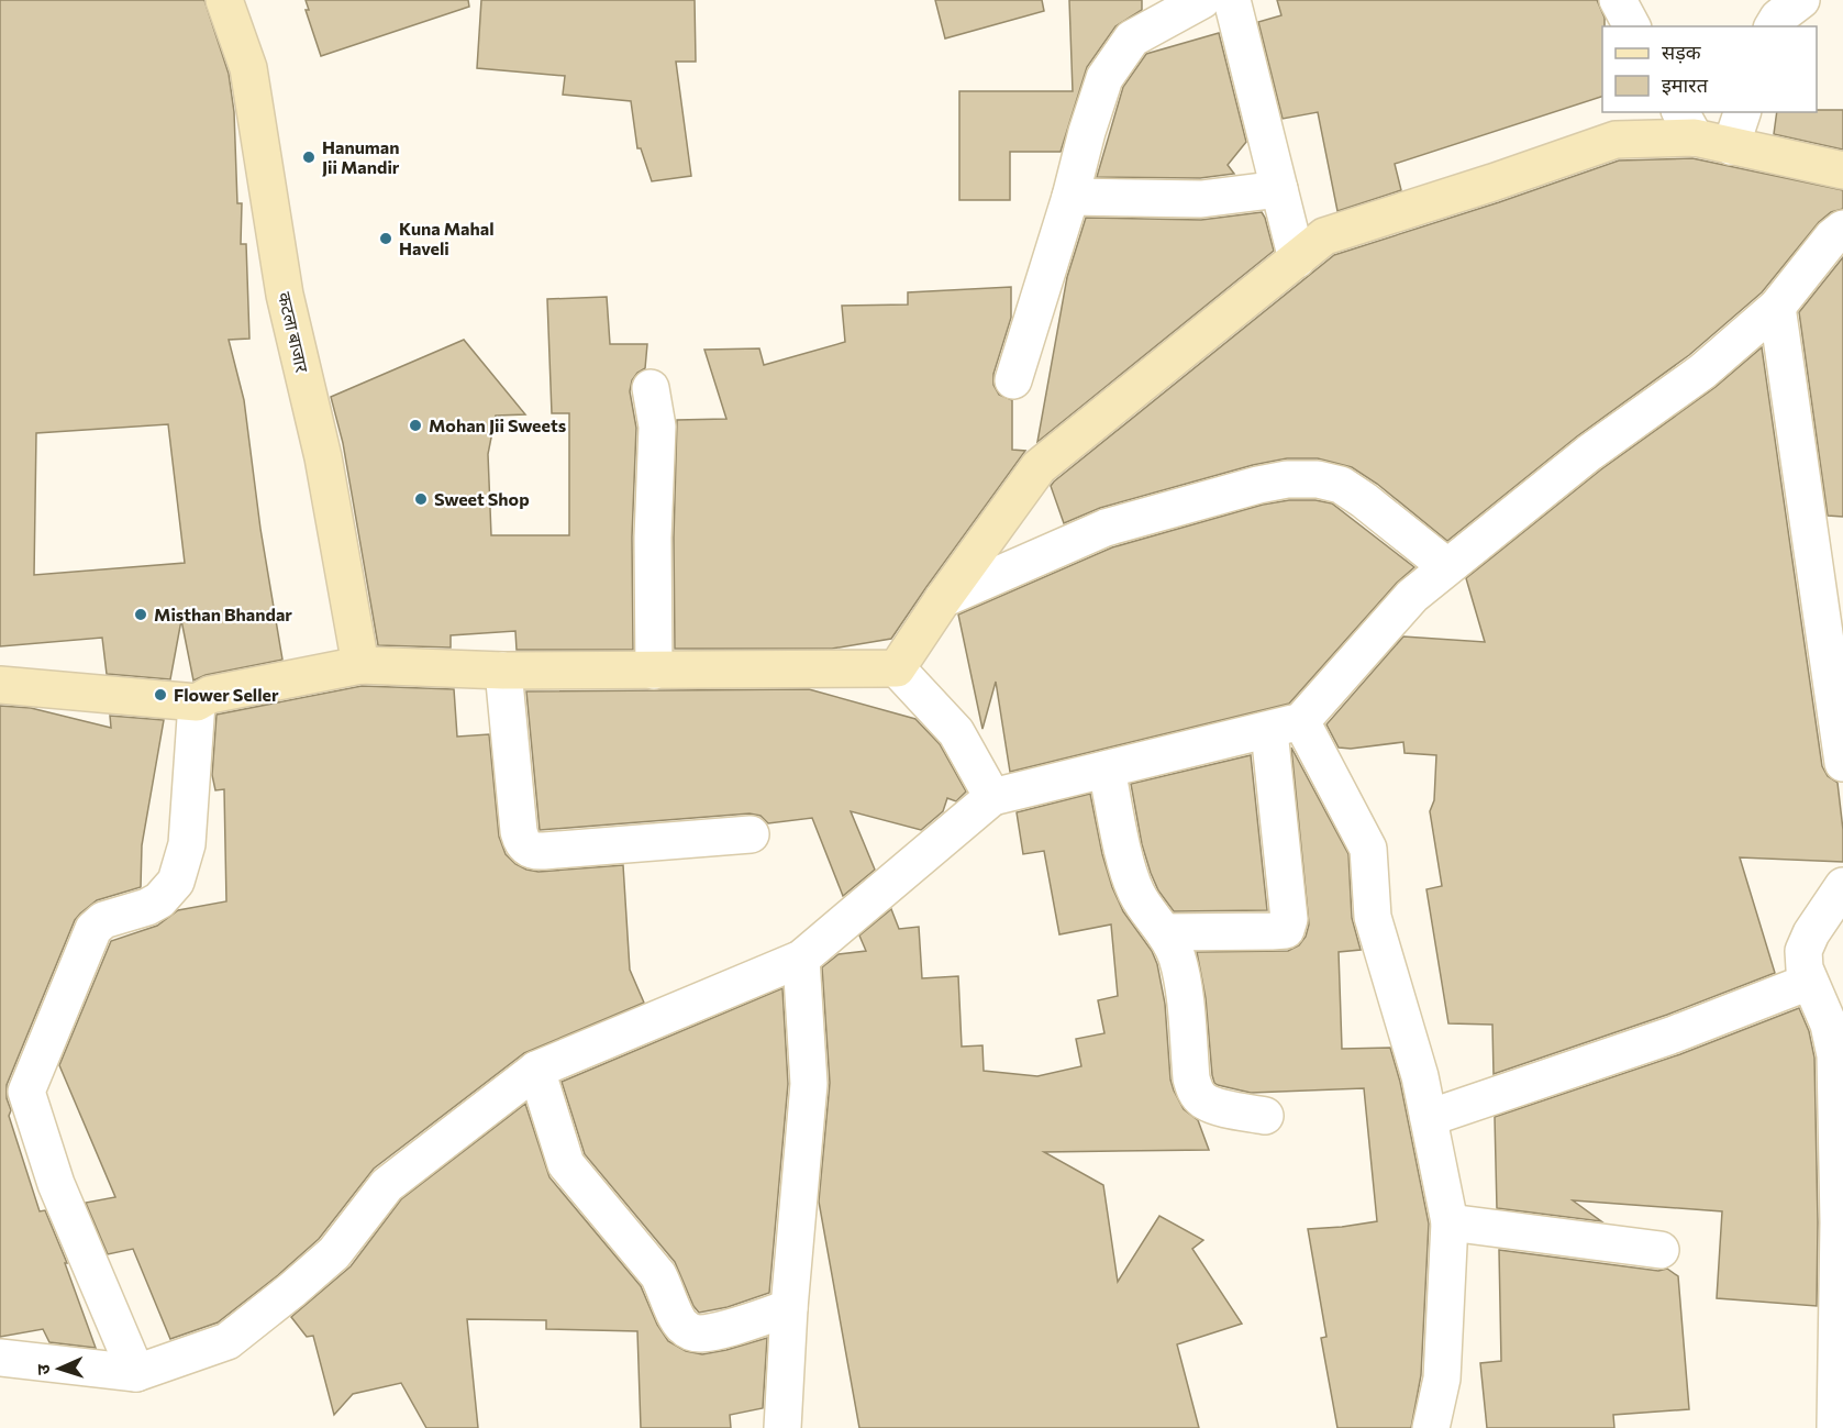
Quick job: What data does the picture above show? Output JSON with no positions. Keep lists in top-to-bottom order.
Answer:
{
  "streets": {
    "street": ["कटला बाजार"]
  },
  "places": [
    "Hanuman Jii Mandir",
    "Kuna Mahal Haveli",
    "Mohan Jii Sweets",
    "Sweet Shop",
    "Misthan Bhandar",
    "Flower Seller"
  ],
  "legend": ["सड़क", "इमारत"],
  "north": "left"
}
